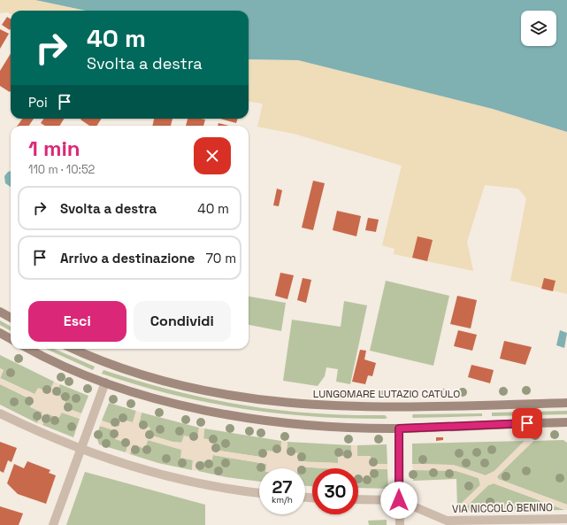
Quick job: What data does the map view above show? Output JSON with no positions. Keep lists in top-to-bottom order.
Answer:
{
  "streets": {
    "main road": ["LUNGOMARE LUTAZIO CATULO"],
    "street": ["VIA NICCOLÒ BENINO"]
  },
  "page": {
    "turn": ["40 m", "Svolta a destra"],
    "then": "Poi",
    "heading": ["1 min", "110 m · 10:52"],
    "list": [
      {
        "name": "Svolta a destra",
        "value": "40 m"
      },
      {
        "name": "Arrivo a destinazione",
        "value": "70 m"
      }
    ],
    "buttons": ["Esci", "Condividi"],
    "speed": "27 km/h",
    "limit": "30"
  }
}
